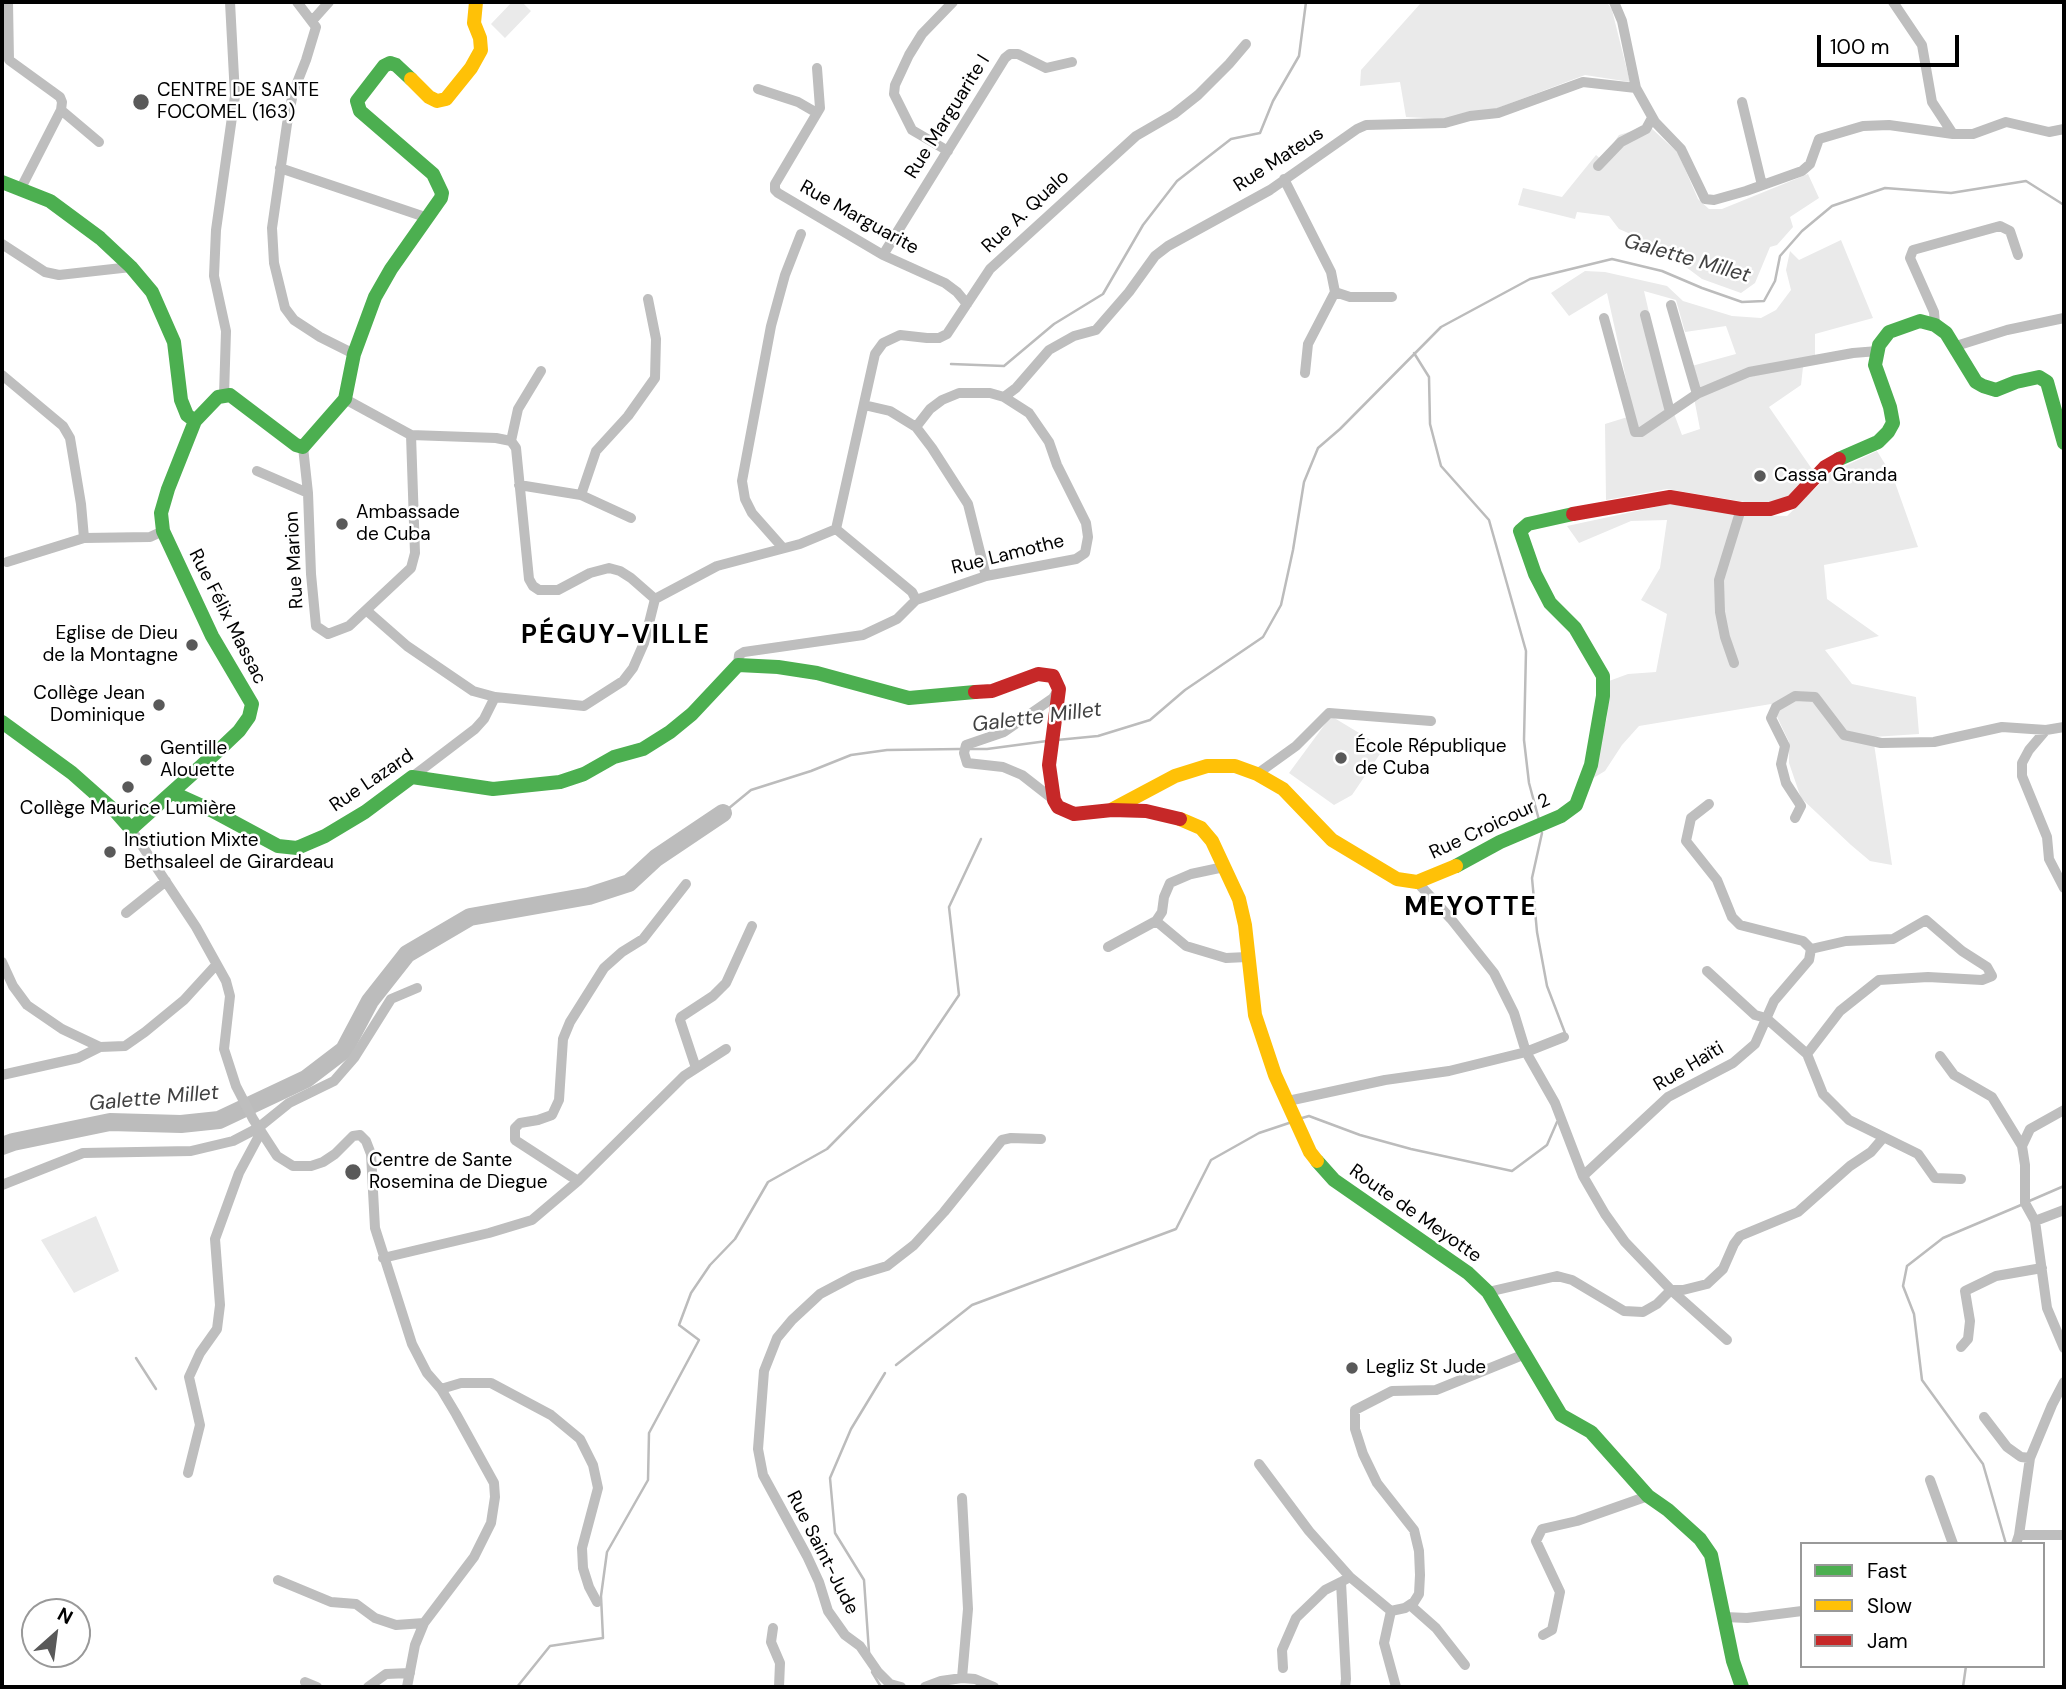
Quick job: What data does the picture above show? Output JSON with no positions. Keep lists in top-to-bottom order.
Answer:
{
  "streets": {
    "street": [
      "Rue Marguarite I",
      "Rue Mateus",
      "Rue A. Qualo",
      "Rue Marguarite",
      "Rue Lamothe",
      "Rue Marion",
      "Rue Félix Massac",
      "Rue Lazard",
      "Rue Croicour 2",
      "Rue Haïti",
      "Route de Meyotte",
      "Rue Saint-Jude"
    ]
  },
  "crossings": [
    ["Rue Marguarite I", "Rue Marguarite"],
    ["Rue Mateus", "Rue Lamothe"],
    ["Rue A. Qualo", "Rue Marguarite"],
    ["Rue Lamothe", "Rue Lazard"],
    ["Rue Félix Massac", "Rue Lazard"],
    ["Rue Croicour 2", "Route de Meyotte"]
  ],
  "districts": ["PÉGUY-VILLE", "MEYOTTE"],
  "water": ["Galette Millet"],
  "places": [
    "CENTRE DE SANTE FOCOMEL (163)",
    "Cassa Granda",
    "Ambassade de Cuba",
    "Eglise de Dieu de la Montagne",
    "Collège Jean Dominique",
    "École République de Cuba",
    "Gentille Alouette",
    "Collège Maurice Lumière",
    "Instiution Mixte Bethsaleel de Girardeau",
    "Centre de Sante Rosemina de Diegue",
    "Legliz St Jude"
  ],
  "legend": ["Fast", "Slow", "Jam"],
  "scale_bar": "100 m",
  "north": "top right"
}
